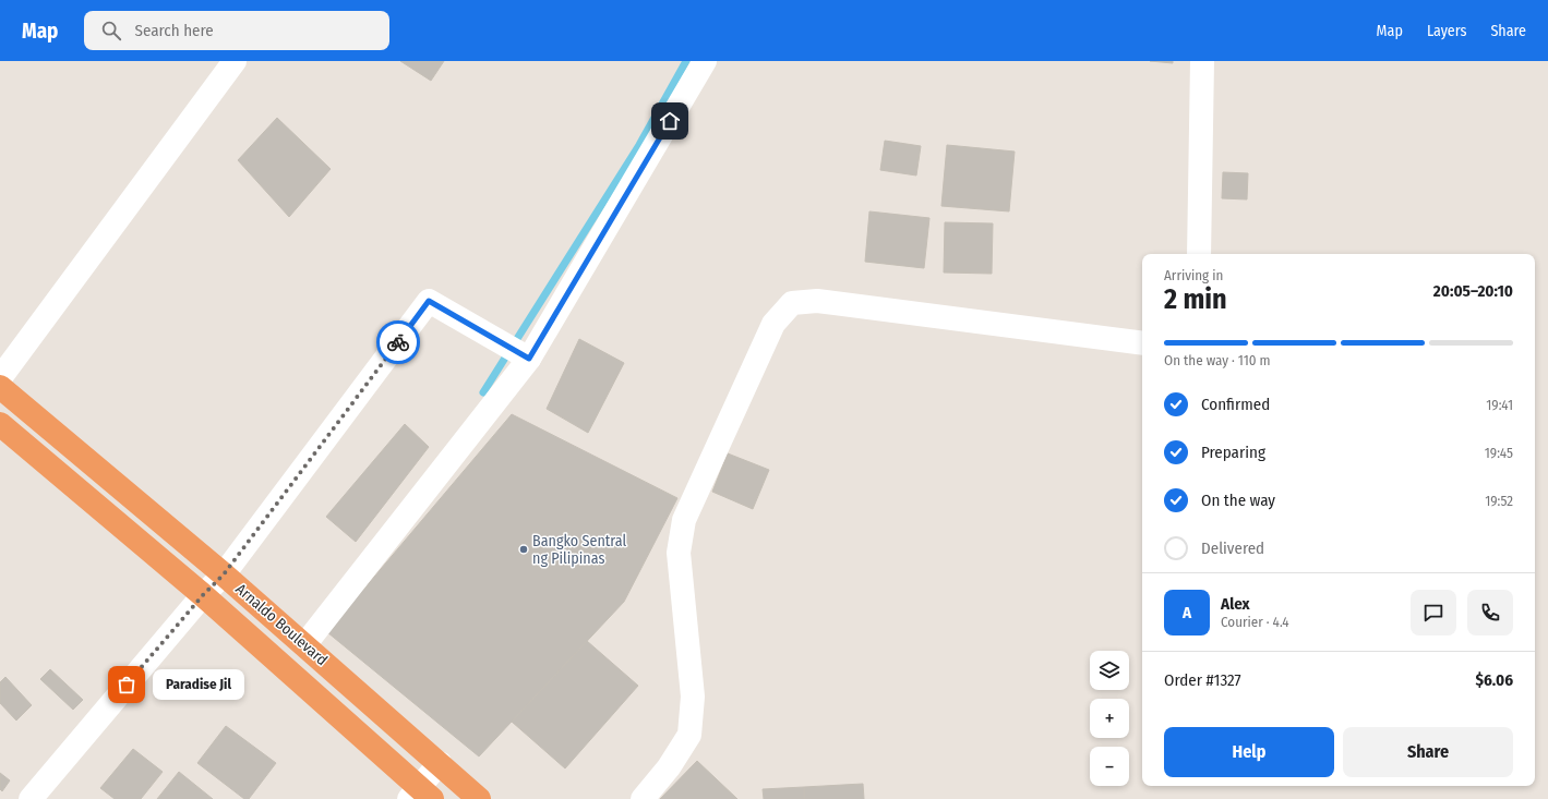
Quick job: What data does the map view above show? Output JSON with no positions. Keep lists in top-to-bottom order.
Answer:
{
  "streets": {
    "highway": ["Arnaldo Boulevard"]
  },
  "places": ["Bangko Sentral ng Pilipinas", "Paradise Jil"],
  "page": {
    "header": "Map",
    "search": "Search here",
    "nav": ["Map", "Layers", "Share"],
    "heading": ["2 min", "Arriving in", "20:05–20:10"],
    "panel": [
      "Alex",
      "Courier · 4.4",
      "Order #1327",
      "$6.06"
    ],
    "bar": "On the way · 110 m",
    "list": [
      ["Confirmed", "19:41"],
      ["Preparing", "19:45"],
      ["On the way", "19:52"],
      "Delivered"
    ],
    "round": "A",
    "map_buttons": ["+", "−"],
    "bubble": "Paradise Jil",
    "buttons": ["Help", "Share"]
  }
}
